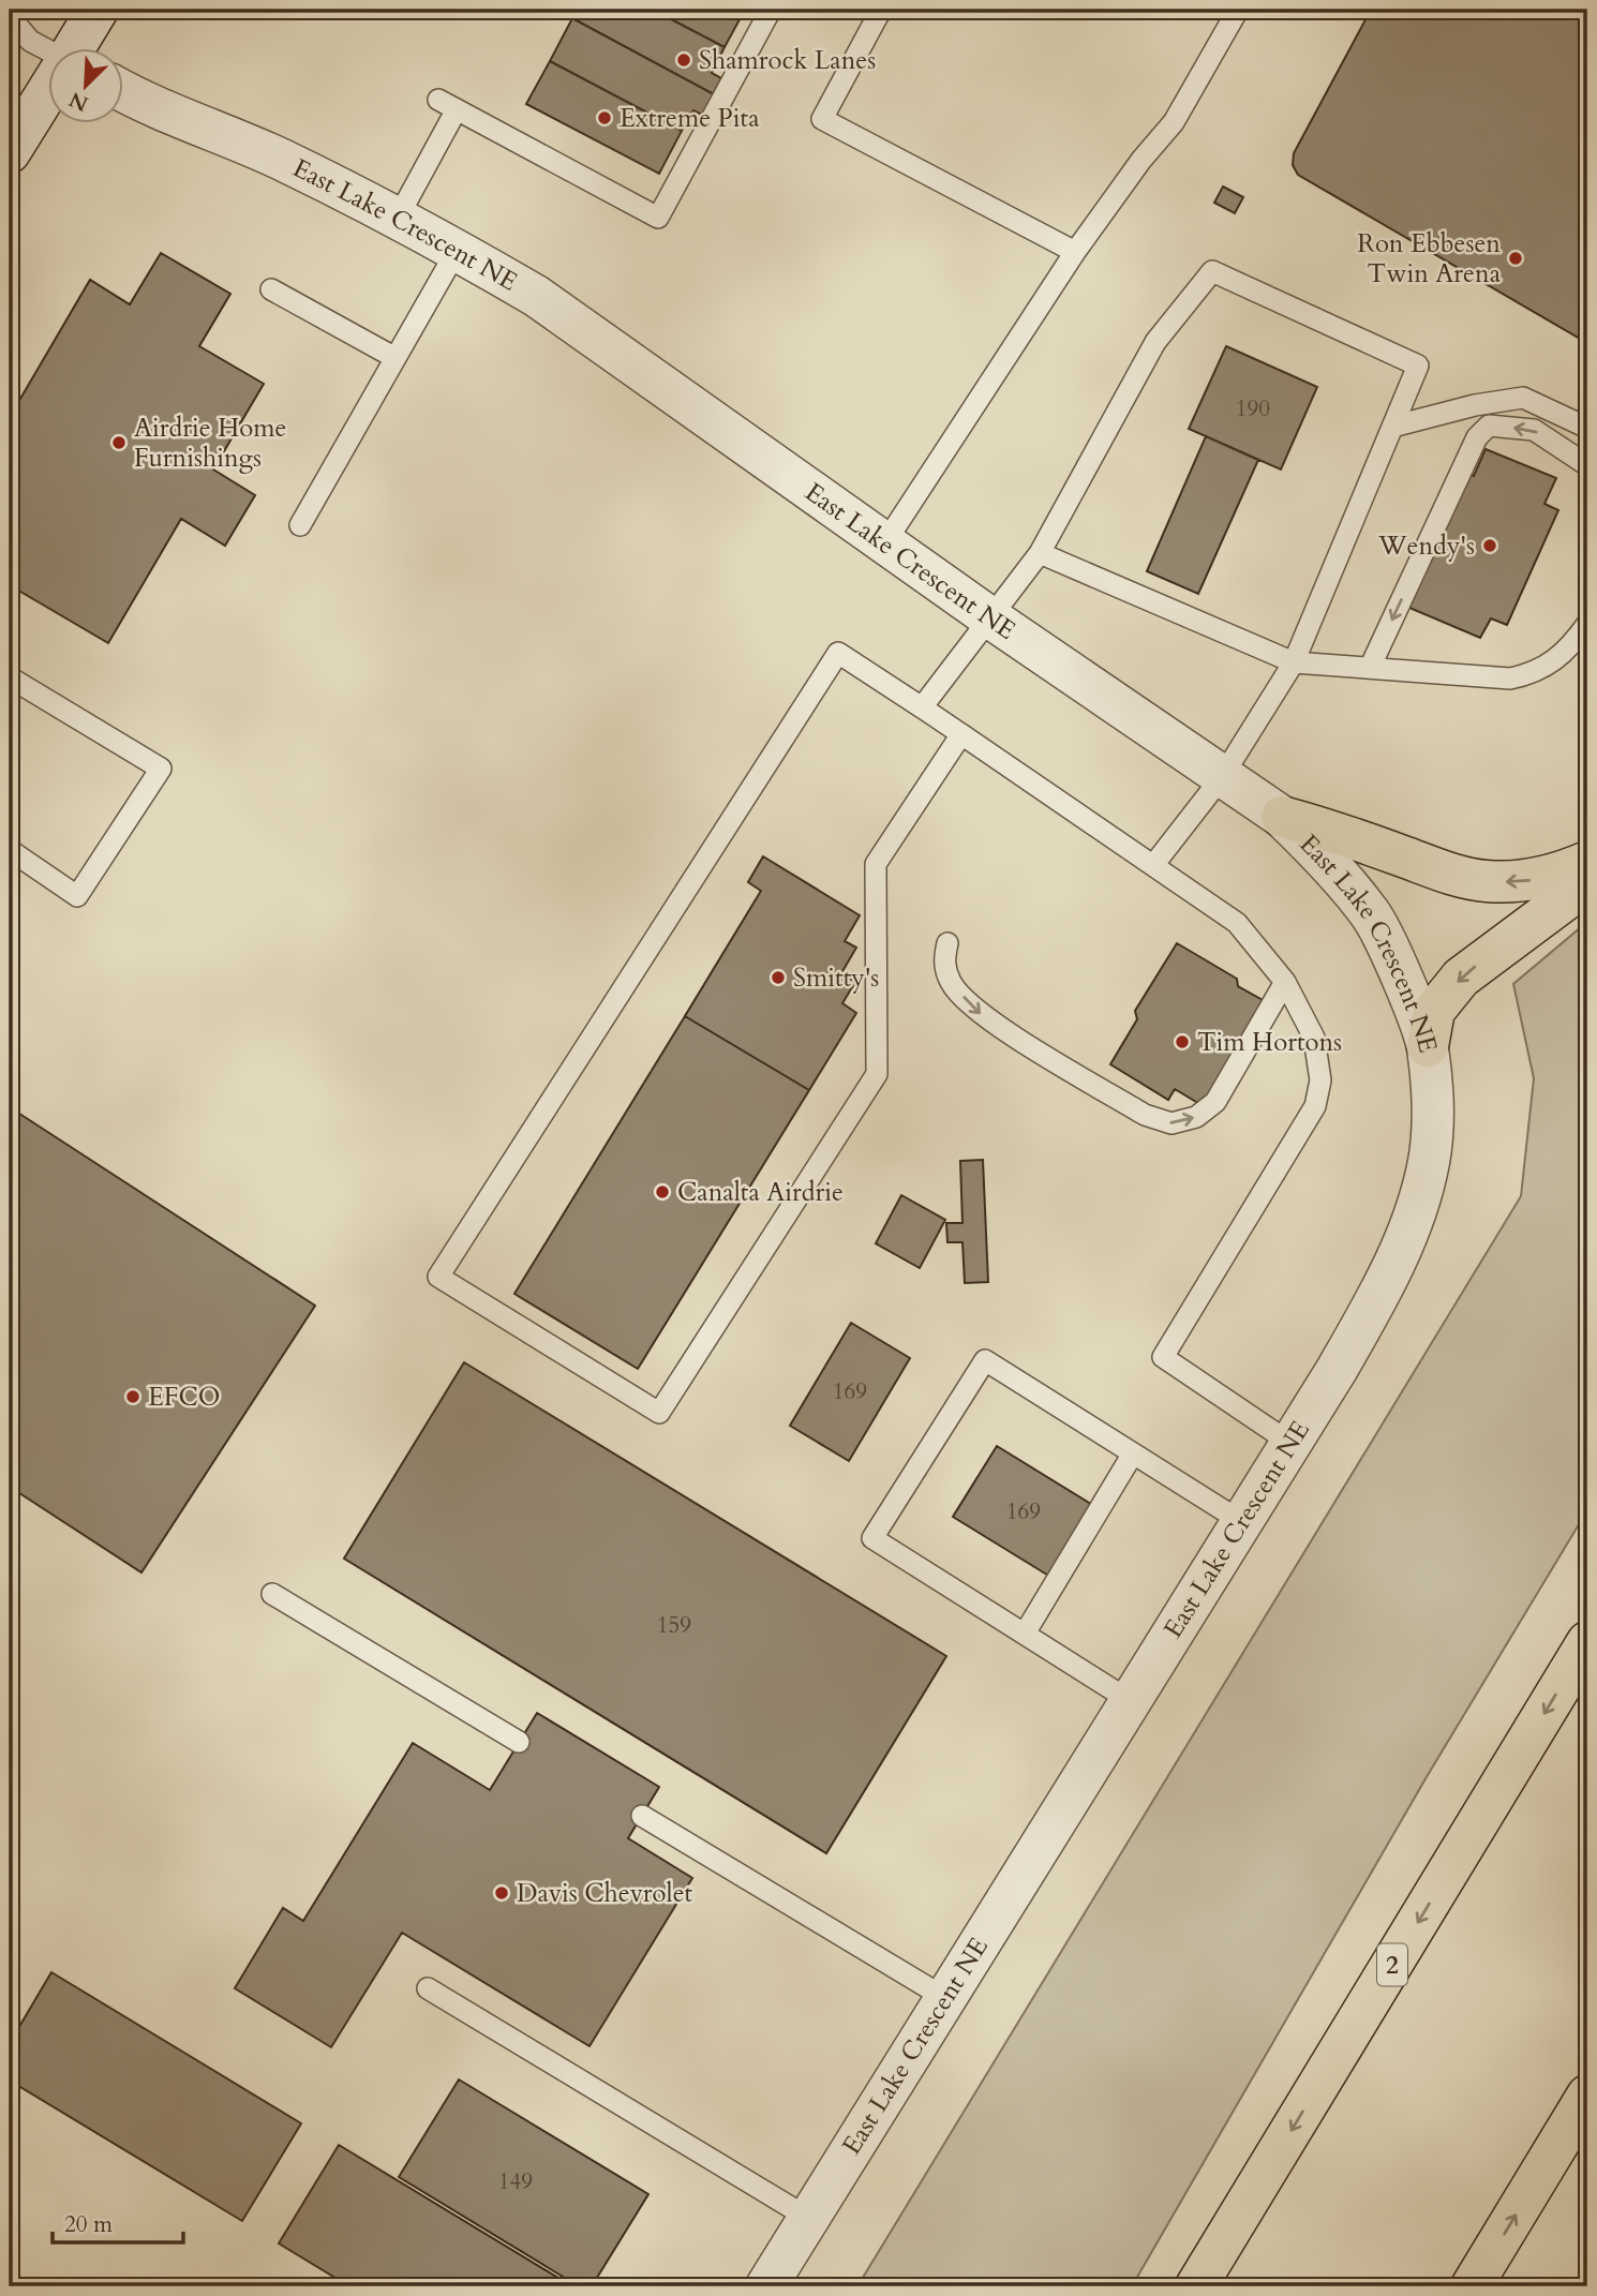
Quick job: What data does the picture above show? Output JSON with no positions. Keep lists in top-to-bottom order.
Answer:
{
  "streets": {
    "highway": ["2"],
    "street": ["East Lake Crescent NE"]
  },
  "places": [
    "Shamrock Lanes",
    "Extreme Pita",
    "Ron Ebbesen Twin Arena",
    "Airdrie Home Furnishings",
    "Wendy's",
    "Smitty's",
    "Tim Hortons",
    "Canalta Airdrie",
    "EFCO",
    "Davis Chevrolet"
  ],
  "house_numbers": [
    "190",
    "169",
    "169",
    "159",
    "149"
  ],
  "scale_bar": "20 m",
  "north": "bottom left"
}
